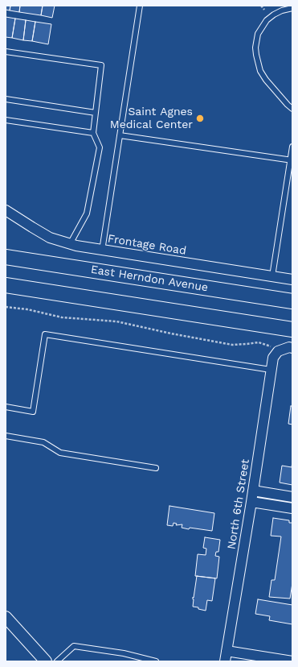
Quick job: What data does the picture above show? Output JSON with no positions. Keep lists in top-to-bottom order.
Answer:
{
  "streets": {
    "main road": ["East Herndon Avenue"],
    "street": ["Frontage Road", "North 6th Street"]
  },
  "places": ["Saint Agnes Medical Center"]
}
